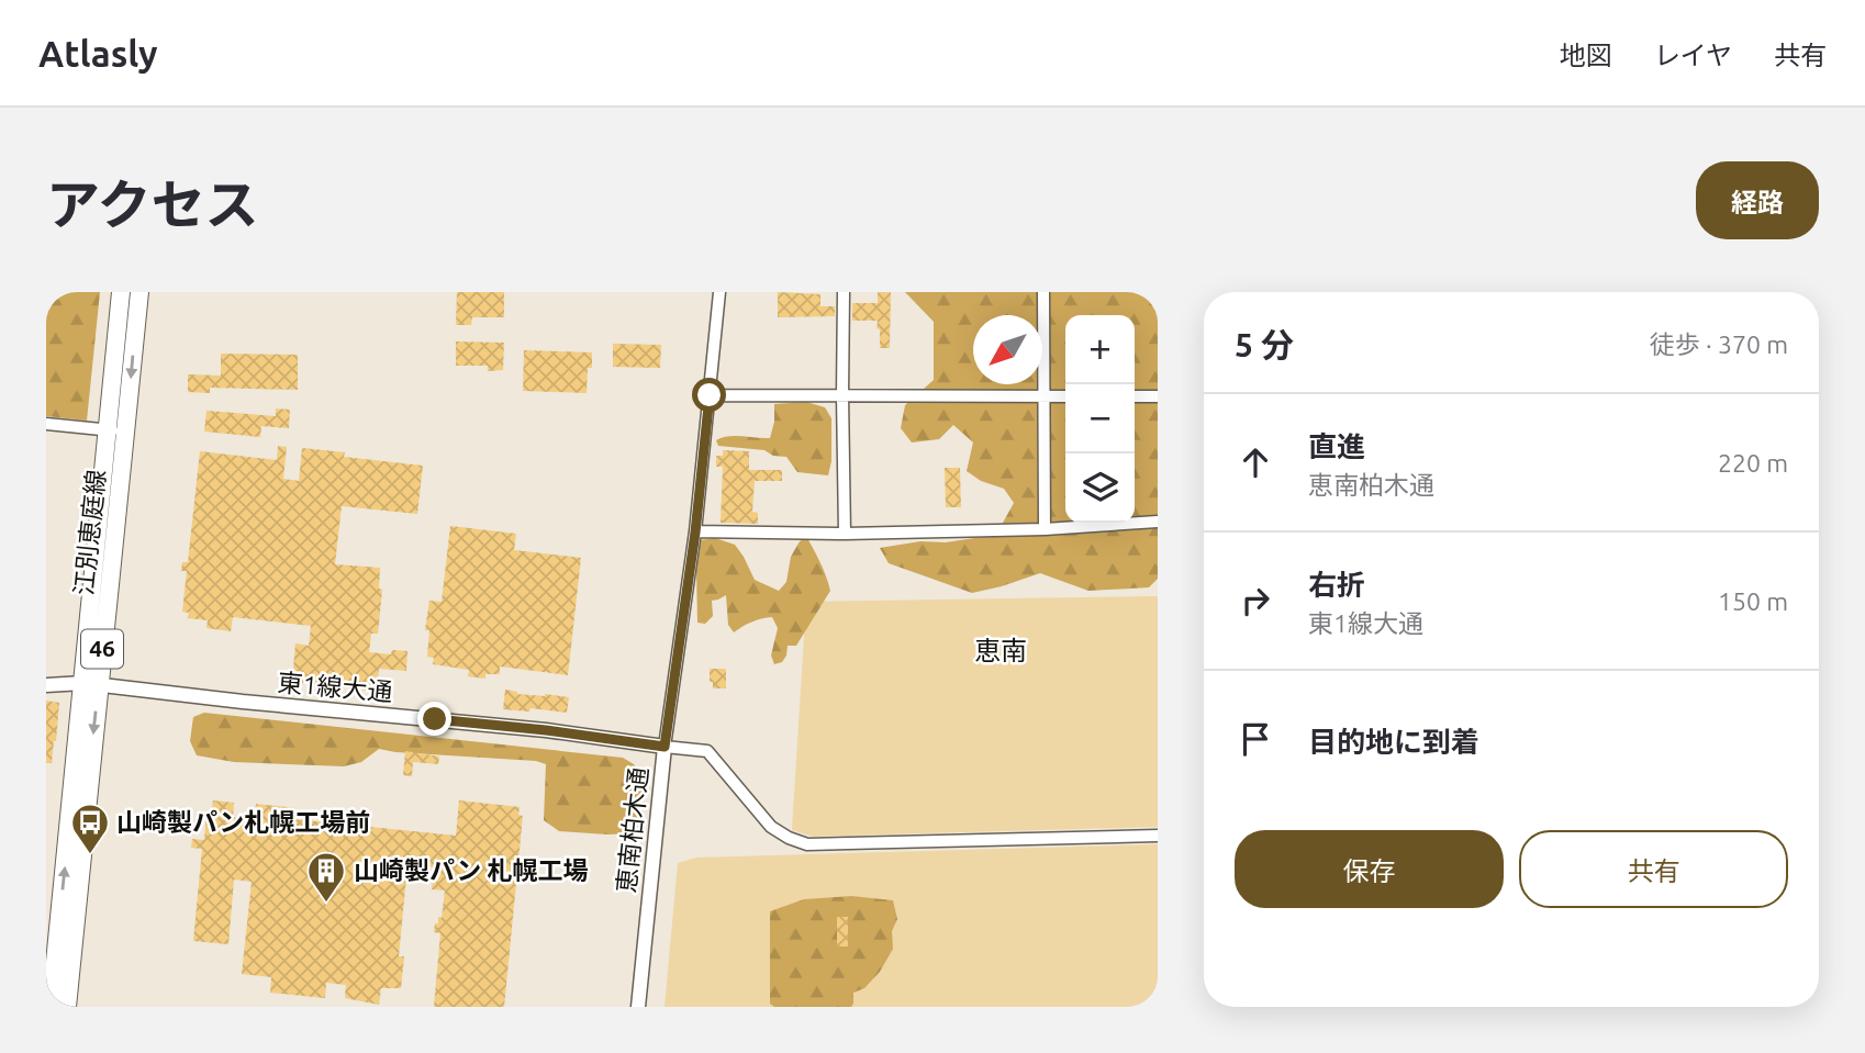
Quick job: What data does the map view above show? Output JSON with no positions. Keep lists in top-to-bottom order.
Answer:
{
  "streets": {
    "main road": ["江別恵庭線", "46"],
    "street": ["東1線大通", "恵南柏木通"]
  },
  "crossings": [
    ["江別恵庭線", "東1線大通"],
    ["東1線大通", "恵南柏木通"]
  ],
  "districts": ["恵南"],
  "places": {
    "bus stop": ["山崎製パン札幌工場前"],
    "building": ["山崎製パン 札幌工場"]
  },
  "north": "bottom left",
  "page": {
    "header": "Atlasly",
    "nav": ["地図", "レイヤ", "共有"],
    "title": "アクセス",
    "buttons": [
      "経路",
      ["保存", "共有"]
    ],
    "heading": ["5 分", "徒歩 · 370 m"],
    "map_buttons": ["+", "−"],
    "list": [
      ["直進", "恵南柏木通", "220 m"],
      ["右折", "東1線大通", "150 m"],
      "目的地に到着"
    ]
  }
}
